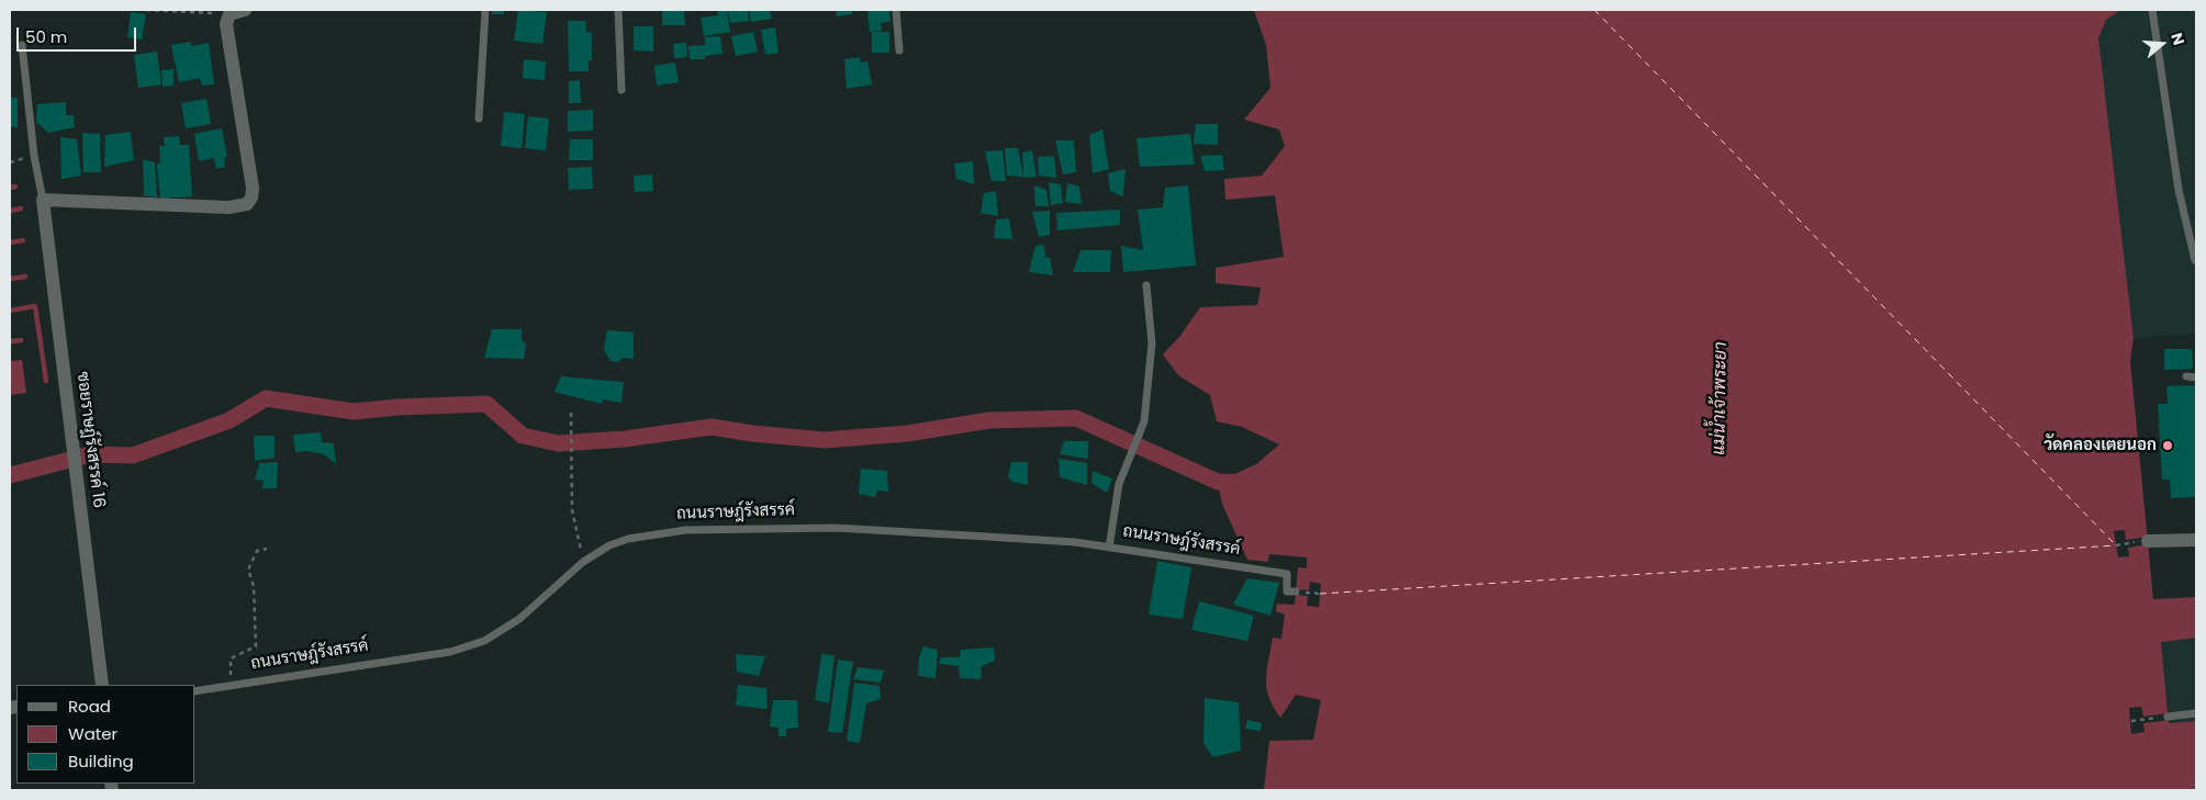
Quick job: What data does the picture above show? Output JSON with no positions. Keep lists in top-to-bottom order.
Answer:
{
  "streets": {
    "street": ["ซอยราษฎ์รังสรรค์ 16"],
    "lane": ["ถนนราษฎ์รังสรรค์"]
  },
  "water": ["แม่น้ำเจ้าพระยา"],
  "places": ["วัดคลองเตยนอก"],
  "legend": ["Road", "Water", "Building"],
  "scale_bar": "50 m",
  "north": "right"
}
